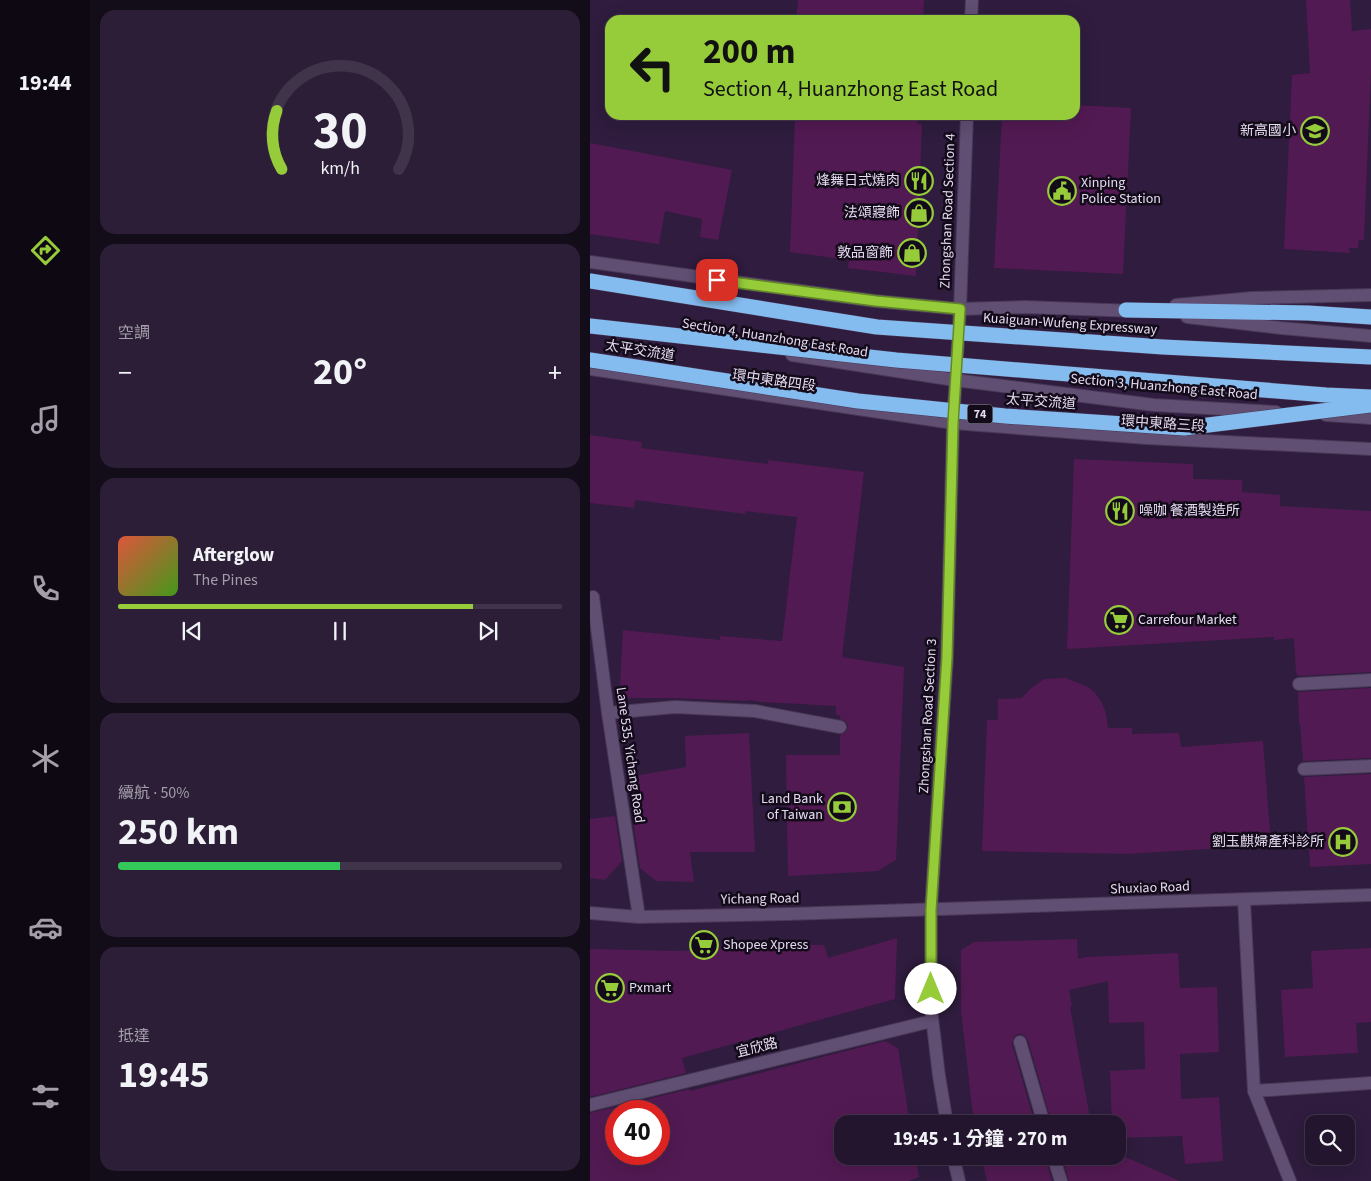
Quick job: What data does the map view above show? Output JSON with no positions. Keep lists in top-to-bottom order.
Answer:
{
  "streets": {
    "highway": ["Kuaiguan-Wufeng Expressway", "太平交流道", "74"],
    "street": [
      "Zhongshan Road Section 4",
      "Section 4, Huanzhong East Road",
      "環中東路四段",
      "Section 3, Huanzhong East Road",
      "環中東路三段",
      "Zhongshan Road Section 3",
      "Lane 535, Yichang Road",
      "Shuxiao Road",
      "Yichang Road",
      "宜欣路"
    ]
  },
  "crossings": [
    ["Zhongshan Road Section 4", "Zhongshan Road Section 3"],
    ["Section 4, Huanzhong East Road", "Section 3, Huanzhong East Road"],
    ["Section 4, Huanzhong East Road", "Zhongshan Road Section 3"],
    ["環中東路四段", "環中東路三段"],
    ["環中東路四段", "Zhongshan Road Section 3"],
    ["Section 3, Huanzhong East Road", "Zhongshan Road Section 3"],
    ["環中東路三段", "Zhongshan Road Section 3"],
    ["Zhongshan Road Section 3", "Shuxiao Road"],
    ["Zhongshan Road Section 3", "Yichang Road"],
    ["Zhongshan Road Section 3", "宜欣路"],
    ["Lane 535, Yichang Road", "Yichang Road"],
    ["Shuxiao Road", "Yichang Road"]
  ],
  "places": {
    "school or university": ["新高國小"],
    "restaurant": ["烽舞日式燒肉", "噪咖 餐酒製造所"],
    "public building": ["Xinping Police Station"],
    "shop": ["法頌寢飾", "敦品窗飾"],
    "supermarket": ["Carrefour Market", "Shopee Xpress", "Pxmart"],
    "bank": ["Land Bank of Taiwan"],
    "hospital": ["劉玉麒婦產科診所"]
  },
  "page": {
    "tabs": "19:44",
    "turn": ["200 m", "Section 4, Huanzhong East Road"],
    "tile": [
      "空調",
      ["續航 · 50%", "250 km"],
      ["抵達", "19:45"]
    ],
    "heat": ["−", "20°", "+"],
    "song": ["Afterglow", "The Pines"],
    "limit": "40",
    "trip": "19:45 · 1 分鐘 · 270 m",
    "gauge": ["30", "km/h"]
  }
}
